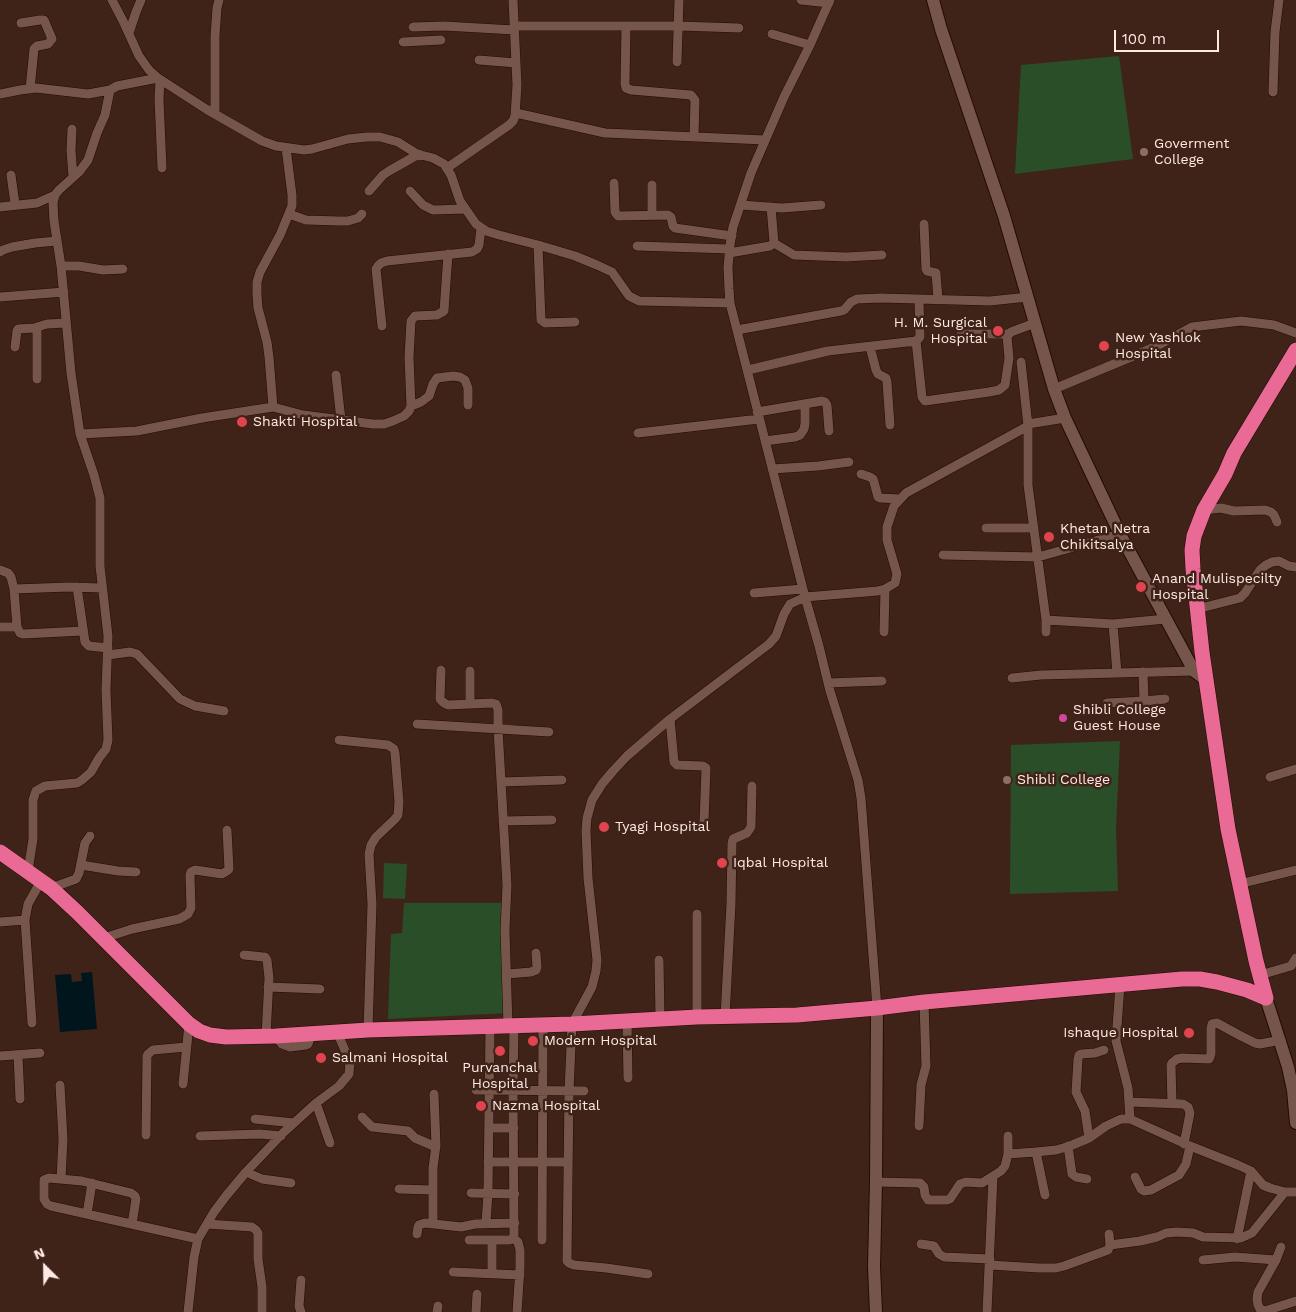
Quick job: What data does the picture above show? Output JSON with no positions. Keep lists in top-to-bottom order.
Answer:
{
  "places": [
    "Goverment College",
    "H. M. Surgical Hospital",
    "New Yashlok Hospital",
    "Shakti Hospital",
    "Khetan Netra Chikitsalya",
    "Anand Mulispecilty Hospital",
    "Shibli College Guest House",
    "Shibli College",
    "Tyagi Hospital",
    "Iqbal Hospital",
    "Ishaque Hospital",
    "Modern Hospital",
    "Purvanchal Hospital",
    "Salmani Hospital",
    "Nazma Hospital"
  ],
  "scale_bar": "100 m",
  "north": "top left"
}
